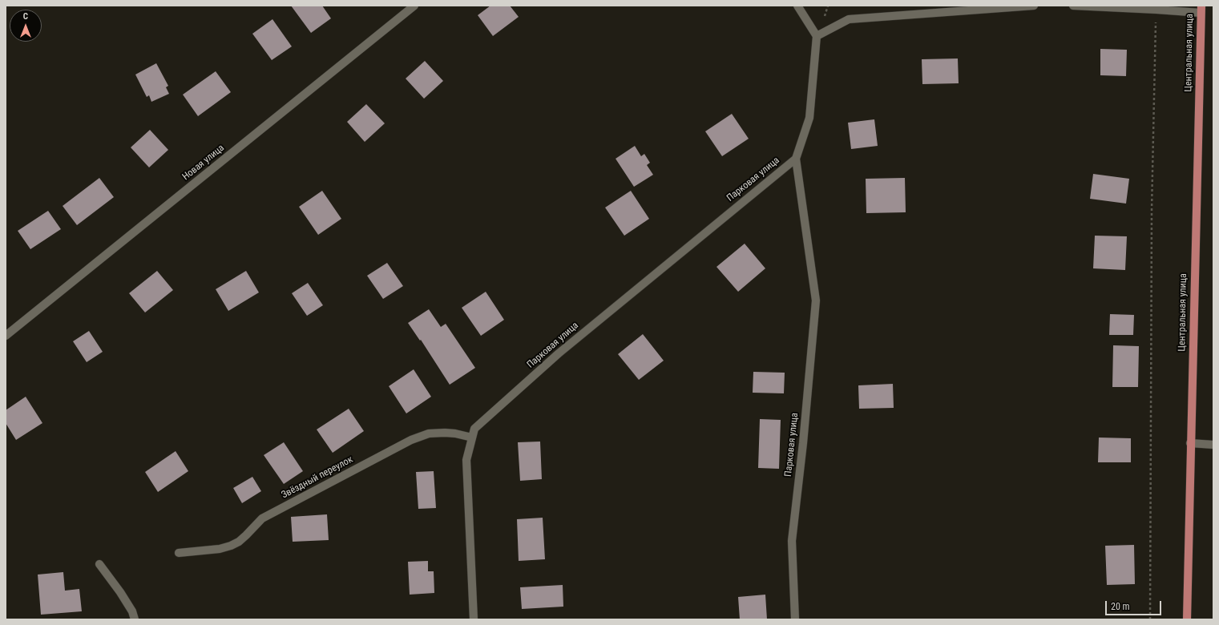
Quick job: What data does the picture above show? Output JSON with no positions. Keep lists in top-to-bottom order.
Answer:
{
  "streets": {
    "main road": ["Центральная улица"],
    "street": ["Новая улица", "Парковая улица", "Звёздный переулок"]
  },
  "crossings": [
    ["Парковая улица", "Звёздный переулок"]
  ],
  "scale_bar": "20 m",
  "north": "top"
}
